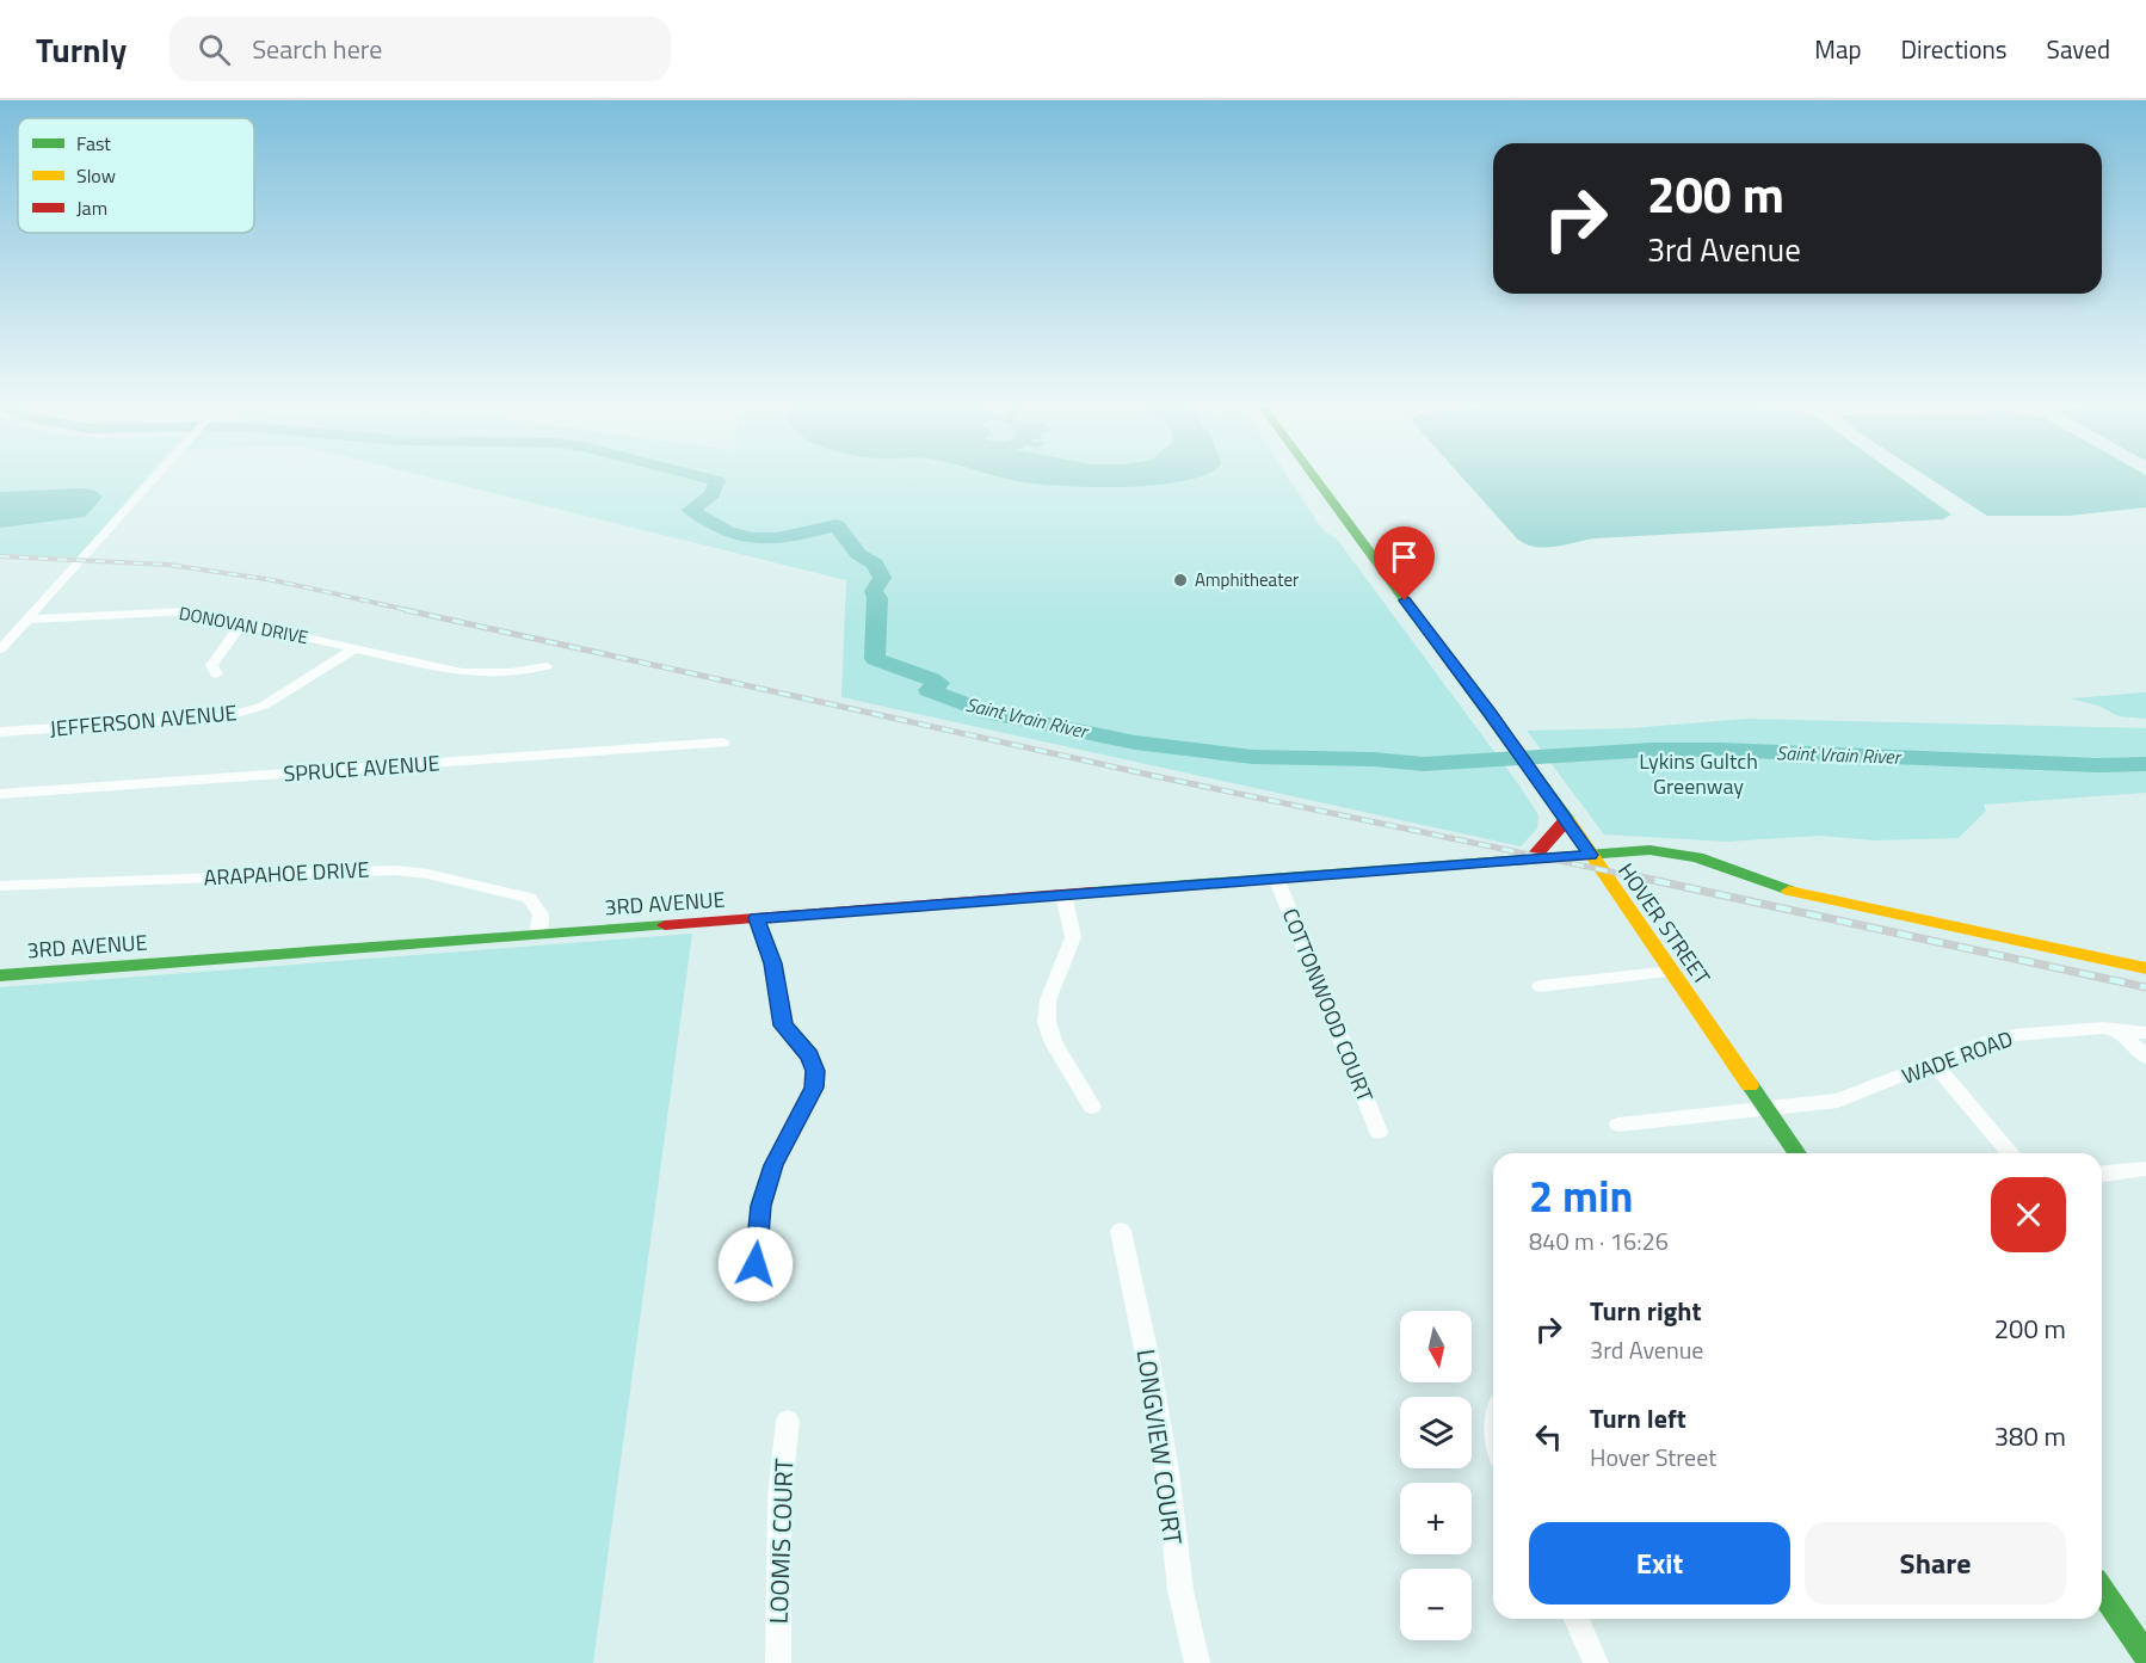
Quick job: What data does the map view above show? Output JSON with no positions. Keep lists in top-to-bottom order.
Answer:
{
  "streets": {
    "street": [
      "DONOVAN DRIVE",
      "JEFFERSON AVENUE",
      "SPRUCE AVENUE",
      "ARAPAHOE DRIVE",
      "3RD AVENUE",
      "HOVER STREET",
      "COTTONWOOD COURT",
      "WADE ROAD",
      "LONGVIEW COURT",
      "LOOMIS COURT"
    ]
  },
  "crossings": [
    ["DONOVAN DRIVE", "JEFFERSON AVENUE"],
    ["ARAPAHOE DRIVE", "3RD AVENUE"],
    ["3RD AVENUE", "HOVER STREET"],
    ["3RD AVENUE", "COTTONWOOD COURT"],
    ["HOVER STREET", "WADE ROAD"]
  ],
  "water": ["Saint Vrain River"],
  "parks": ["Lykins Gultch Greenway"],
  "places": ["Amphitheater"],
  "legend": ["Fast", "Slow", "Jam"],
  "north": "bottom",
  "page": {
    "header": "Turnly",
    "search": "Search here",
    "nav": ["Map", "Directions", "Saved"],
    "turn": ["200 m", "3rd Avenue"],
    "heading": ["2 min", "840 m · 16:26"],
    "list": [
      {
        "name": "Turn right",
        "note": "3rd Avenue",
        "value": "200 m"
      },
      {
        "name": "Turn left",
        "note": "Hover Street",
        "value": "380 m"
      }
    ],
    "map_buttons": ["+", "−"],
    "buttons": ["Exit", "Share"]
  }
}
